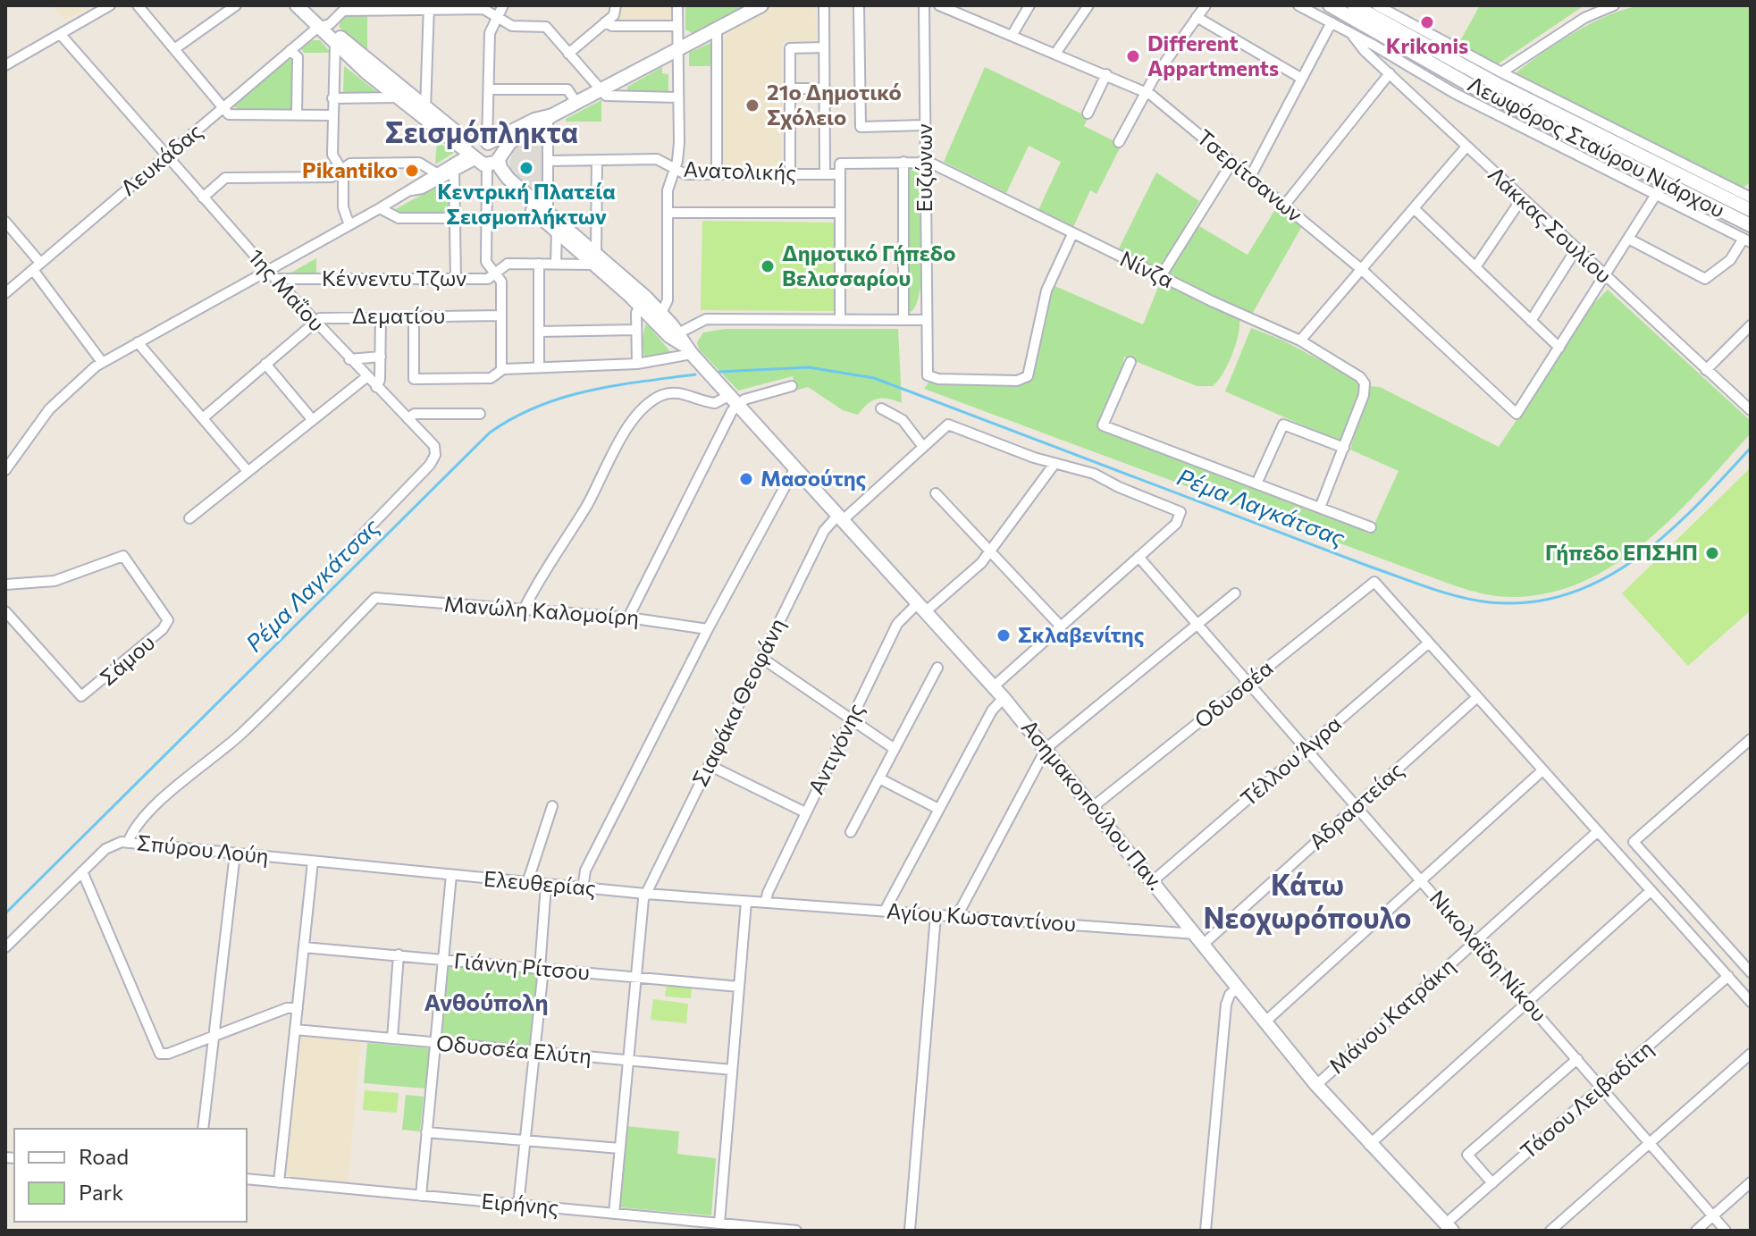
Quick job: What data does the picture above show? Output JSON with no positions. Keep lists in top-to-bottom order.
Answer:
{
  "streets": {
    "street": [
      "Λεωφόρος Σταύρου Νιάρχου",
      "Λευκάδας",
      "Ευζώνων",
      "Ανατολικής",
      "Τσερίτσανων",
      "Λάκκας Σουλίου",
      "Νίνζα",
      "Κέννεντυ Τζων",
      "1ης Μαΐου",
      "Δεματίου",
      "Μανώλη Καλομοίρη",
      "Σάμου",
      "Οδυσσέα",
      "Σιαφάκα Θεοφάνη",
      "Αντιγόνης",
      "Τέλλου Άγρα",
      "Ασημακοπούλου Παν.",
      "Αδραστείας",
      "Σπύρου Λούη",
      "Ελευθερίας",
      "Αγίου Κωσταντίνου",
      "Νικολαΐδη Νίκου",
      "Γιάννη Ρίτσου",
      "Μάνου Κατράκη",
      "Οδυσσέα Ελύτη",
      "Τάσου Λειβαδίτη",
      "Ειρήνης"
    ]
  },
  "crossings": [
    ["Λευκάδας", "1ης Μαΐου"],
    ["Ευζώνων", "Ανατολικής"],
    ["Ευζώνων", "Νίνζα"],
    ["Ανατολικής", "Νίνζα"],
    ["Κέννεντυ Τζων", "1ης Μαΐου"],
    ["1ης Μαΐου", "Δεματίου"],
    ["Μανώλη Καλομοίρη", "Σπύρου Λούη"],
    ["Οδυσσέα", "Τέλλου Άγρα"],
    ["Οδυσσέα", "Ασημακοπούλου Παν."],
    ["Οδυσσέα", "Νικολαΐδη Νίκου"],
    ["Σιαφάκα Θεοφάνη", "Αντιγόνης"],
    ["Σιαφάκα Θεοφάνη", "Ασημακοπούλου Παν."],
    ["Σιαφάκα Θεοφάνη", "Ελευθερίας"],
    ["Σιαφάκα Θεοφάνη", "Γιάννη Ρίτσου"],
    ["Σιαφάκα Θεοφάνη", "Οδυσσέα Ελύτη"],
    ["Σιαφάκα Θεοφάνη", "Ειρήνης"],
    ["Αντιγόνης", "Ασημακοπούλου Παν."],
    ["Αντιγόνης", "Ελευθερίας"],
    ["Αντιγόνης", "Αγίου Κωσταντίνου"],
    ["Τέλλου Άγρα", "Ασημακοπούλου Παν."],
    ["Τέλλου Άγρα", "Νικολαΐδη Νίκου"],
    ["Ασημακοπούλου Παν.", "Αδραστείας"],
    ["Ασημακοπούλου Παν.", "Αγίου Κωσταντίνου"],
    ["Ασημακοπούλου Παν.", "Μάνου Κατράκη"],
    ["Ασημακοπούλου Παν.", "Τάσου Λειβαδίτη"],
    ["Αδραστείας", "Αγίου Κωσταντίνου"],
    ["Αδραστείας", "Νικολαΐδη Νίκου"],
    ["Σπύρου Λούη", "Ελευθερίας"],
    ["Ελευθερίας", "Αγίου Κωσταντίνου"],
    ["Νικολαΐδη Νίκου", "Μάνου Κατράκη"],
    ["Νικολαΐδη Νίκου", "Τάσου Λειβαδίτη"]
  ],
  "districts": ["Σεισμόπληκτα", "Κάτω Νεοχωρόπουλο", "Ανθούπολη"],
  "water": ["Ρέμα Λαγκάτσας"],
  "places": [
    "Krikonis",
    "Different Appartments",
    "21ο Δημοτικό Σχόλειο",
    "Κεντρική Πλατεία Σεισμοπλήκτων",
    "Pikantiko",
    "Δημοτικό Γήπεδο Βελισσαρίου",
    "Μασούτης",
    "Γήπεδο ΕΠΣΗΠ",
    "Σκλαβενίτης"
  ],
  "legend": ["Road", "Park"]
}
